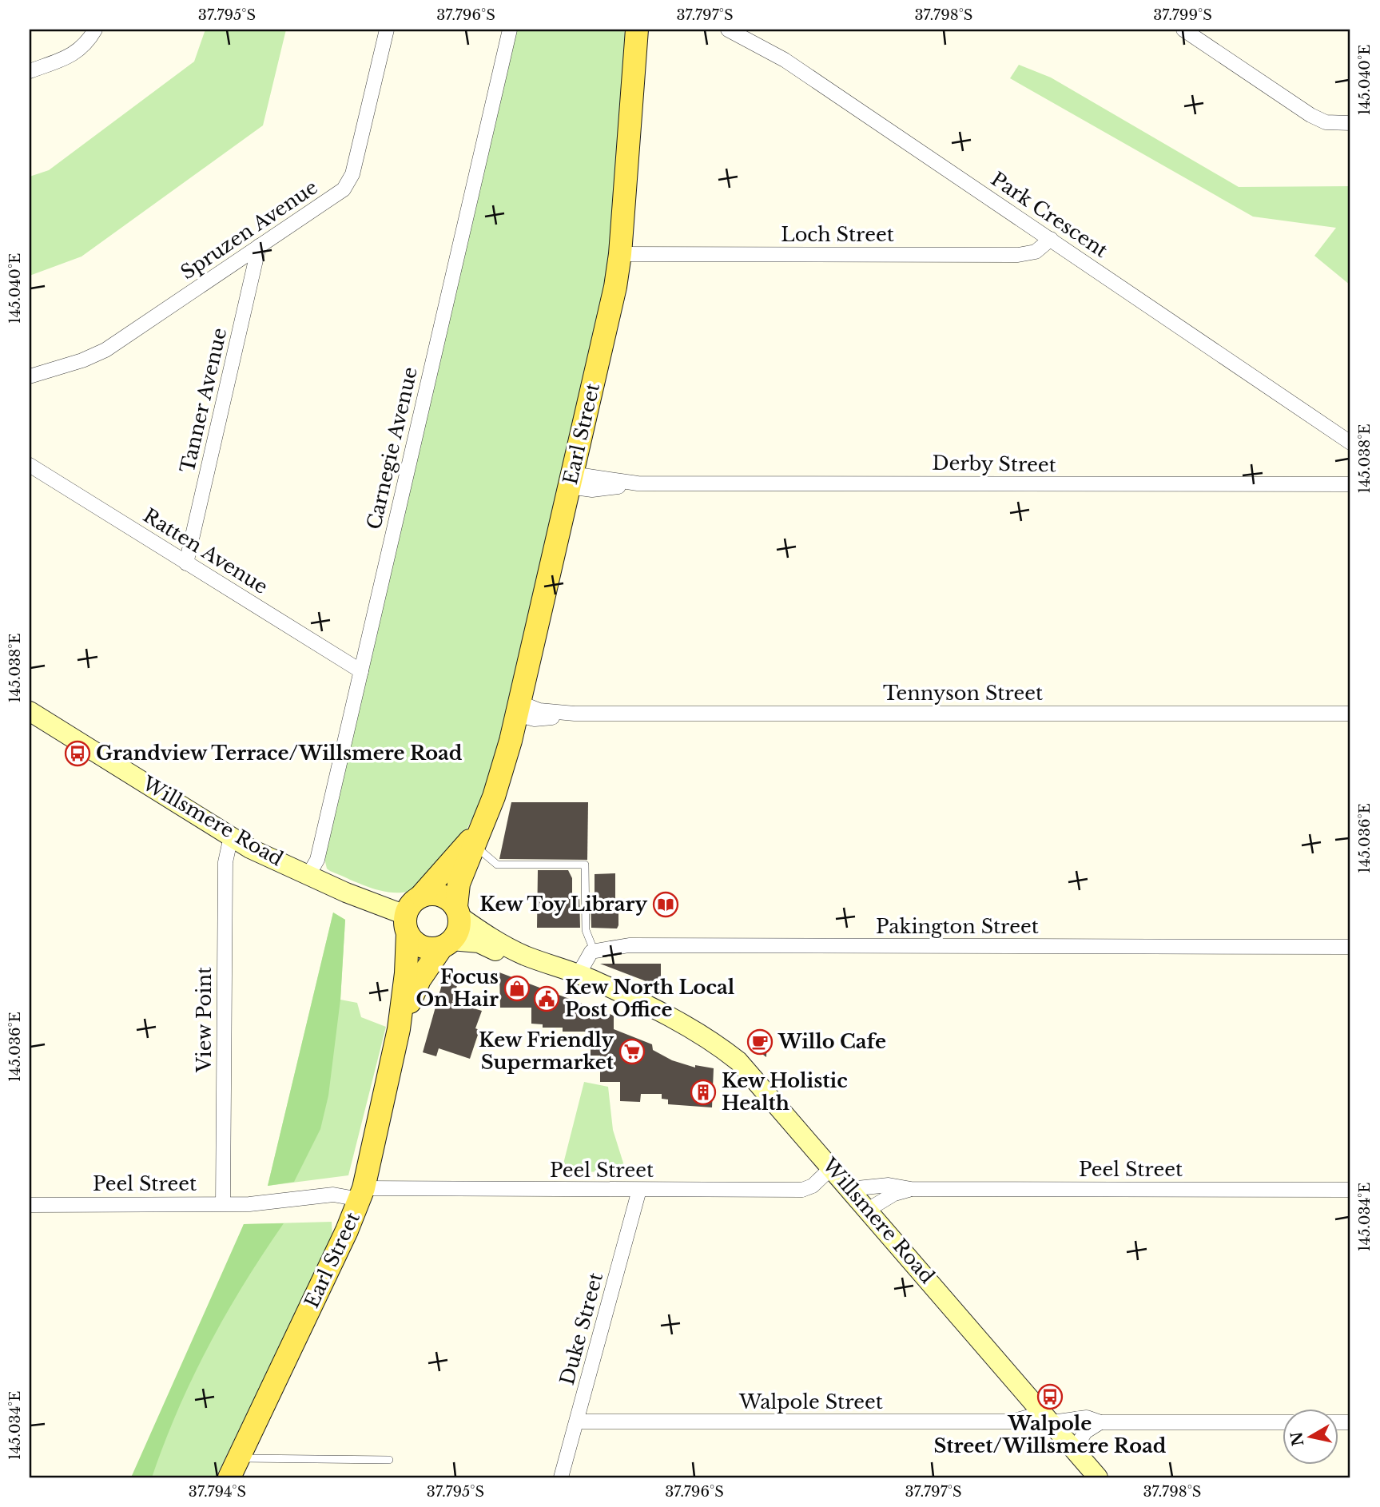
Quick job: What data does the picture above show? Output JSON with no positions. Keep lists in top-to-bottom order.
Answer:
{
  "streets": {
    "main road": ["Earl Street", "Willsmere Road"],
    "street": [
      "Park Crescent",
      "Spruzen Avenue",
      "Loch Street",
      "Tanner Avenue",
      "Carnegie Avenue",
      "Derby Street",
      "Ratten Avenue",
      "Tennyson Street",
      "Pakington Street",
      "View Point",
      "Peel Street",
      "Duke Street",
      "Walpole Street"
    ]
  },
  "crossings": [
    ["Park Crescent", "Loch Street"],
    ["Spruzen Avenue", "Tanner Avenue"],
    ["Loch Street", "Earl Street"],
    ["Tanner Avenue", "Ratten Avenue"],
    ["Earl Street", "Derby Street"],
    ["Earl Street", "Tennyson Street"],
    ["Earl Street", "Willsmere Road"],
    ["Earl Street", "Peel Street"],
    ["Carnegie Avenue", "Ratten Avenue"],
    ["Carnegie Avenue", "Willsmere Road"],
    ["Willsmere Road", "View Point"],
    ["Willsmere Road", "Peel Street"],
    ["Willsmere Road", "Walpole Street"],
    ["View Point", "Peel Street"],
    ["Peel Street", "Duke Street"],
    ["Duke Street", "Walpole Street"]
  ],
  "places": {
    "bus stop": ["Grandview Terrace/Willsmere Road", "Walpole Street/Willsmere Road"],
    "library": ["Kew Toy Library"],
    "shop": ["Focus On Hair"],
    "public building": ["Kew North Local Post Office"],
    "cafe": ["Willo Cafe"],
    "supermarket": ["Kew Friendly Supermarket"],
    "building": ["Kew Holistic Health"]
  },
  "north": "left",
  "coordinates": [
    "37.795°S",
    "37.796°S",
    "37.797°S",
    "37.798°S",
    "37.799°S",
    "145.040°E",
    "145.038°E",
    "145.036°E",
    "145.034°E",
    "37.794°S"
  ]
}
